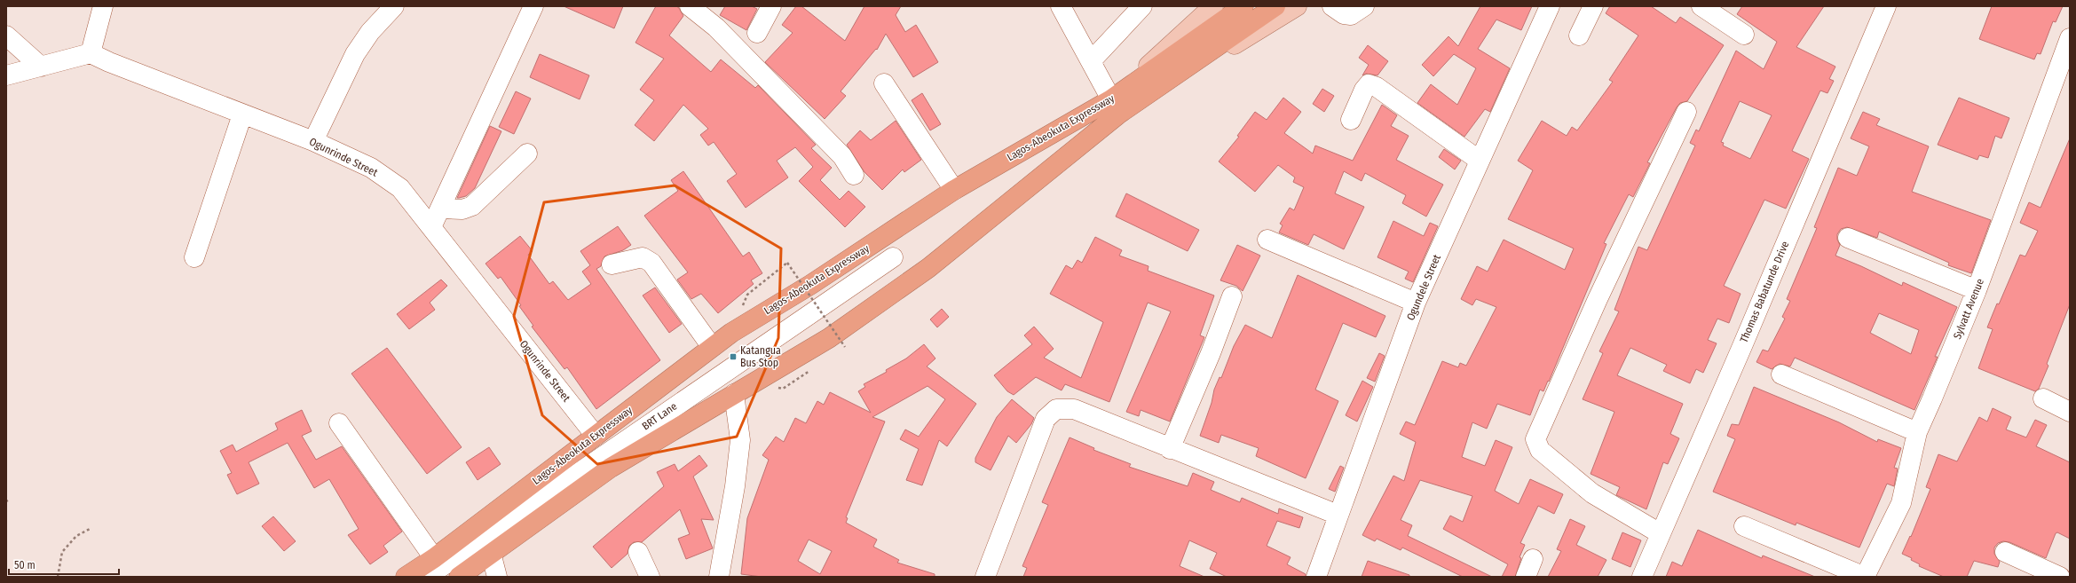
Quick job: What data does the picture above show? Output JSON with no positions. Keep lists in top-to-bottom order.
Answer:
{
  "streets": {
    "highway": ["Lagos-Abeokuta Expressway"],
    "street": [
      "Ogunrinde Street",
      "Ogundele Street",
      "Thomas Babatunde Drive",
      "Sylvatt Avenue",
      "BRT Lane"
    ]
  },
  "crossings": [
    ["Lagos-Abeokuta Expressway", "Ogunrinde Street"]
  ],
  "places": {
    "transit": ["Katangua Bus Stop"]
  },
  "scale_bar": "50 m"
}
